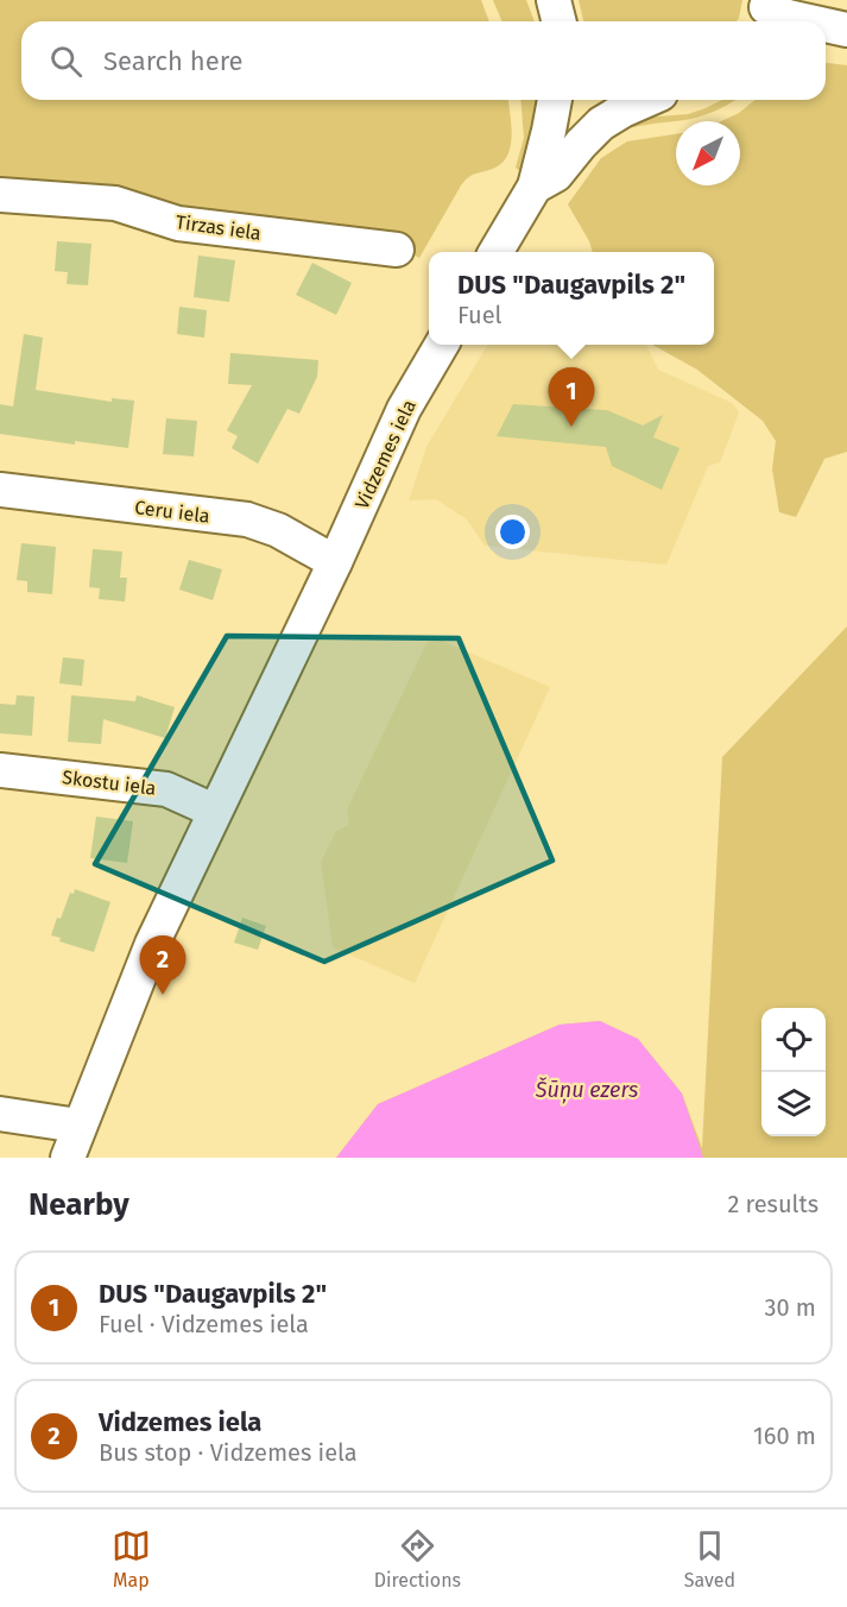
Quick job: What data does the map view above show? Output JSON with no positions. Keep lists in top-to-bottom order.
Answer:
{
  "streets": {
    "street": [
      "Tirzas iela",
      "Vidzemes iela",
      "Ceru iela",
      "Skostu iela"
    ]
  },
  "crossings": [
    ["Vidzemes iela", "Ceru iela"],
    ["Vidzemes iela", "Skostu iela"]
  ],
  "water": ["Šūņu ezers"],
  "north": "bottom left",
  "page": {
    "search": "Search here",
    "popup": ["DUS \"Daugavpils 2\"", "Fuel"],
    "pins": ["1", "2"],
    "heading": ["Nearby", "2 results"],
    "list": [
      {
        "mark": "1",
        "name": "DUS \"Daugavpils 2\"",
        "note": "Fuel · Vidzemes iela",
        "value": "30 m"
      },
      {
        "mark": "2",
        "name": "Vidzemes iela",
        "note": "Bus stop · Vidzemes iela",
        "value": "160 m"
      }
    ],
    "nav": ["Map", "Directions", "Saved"]
  }
}
